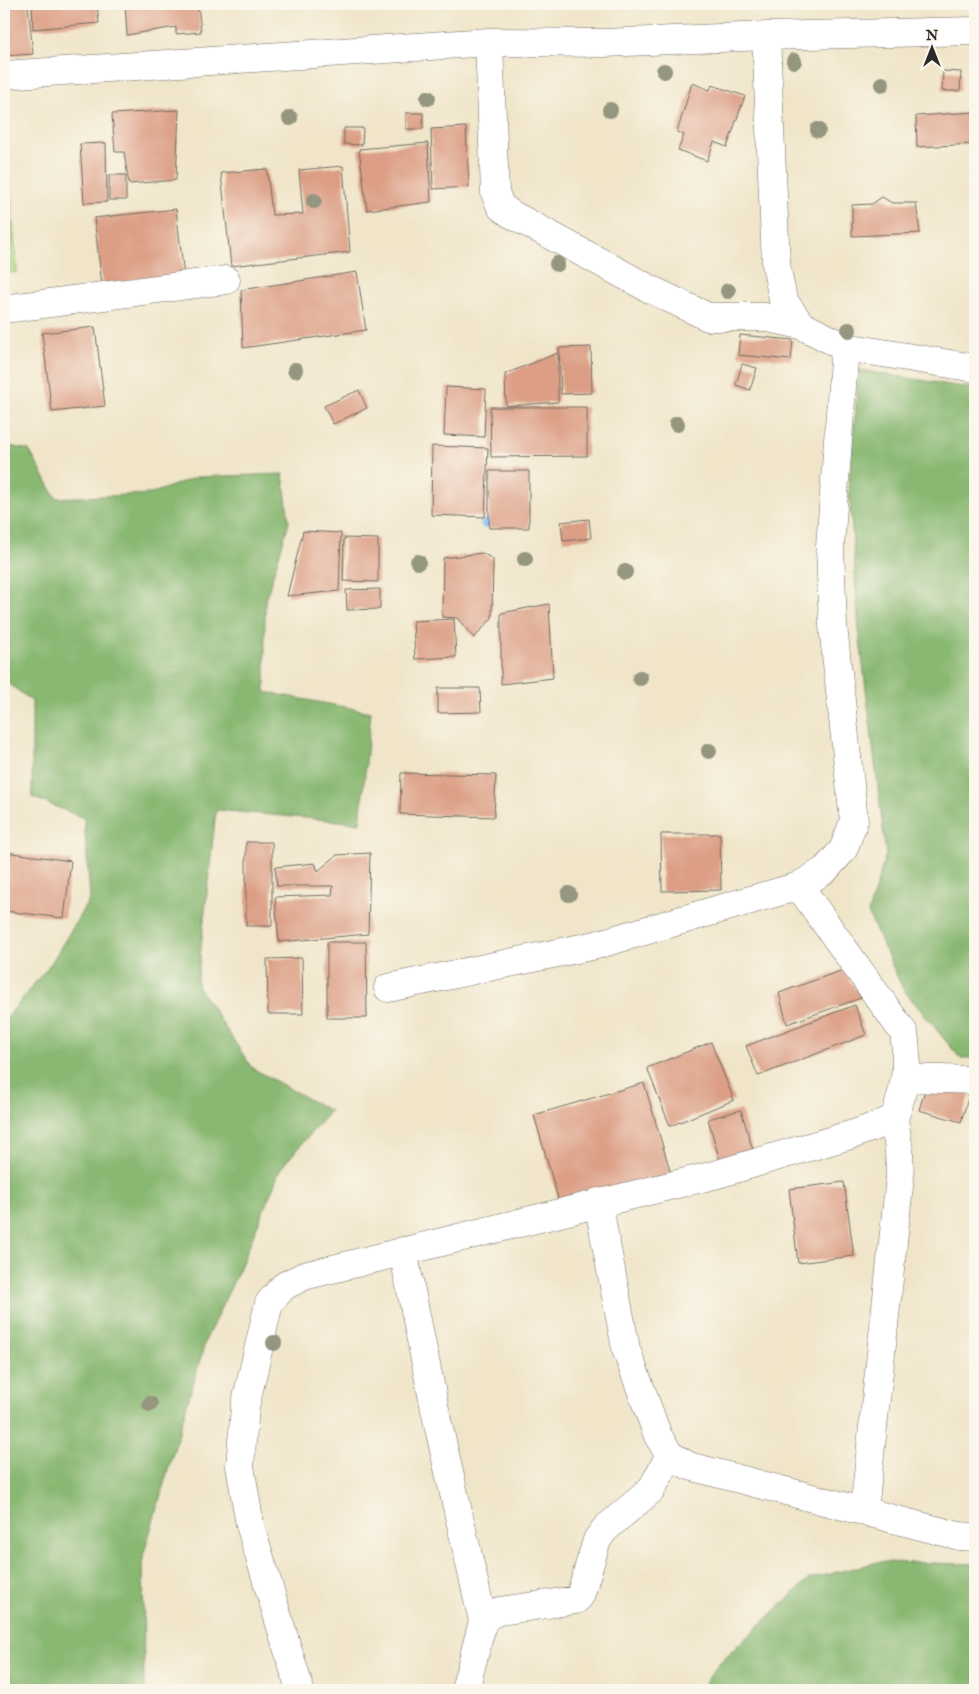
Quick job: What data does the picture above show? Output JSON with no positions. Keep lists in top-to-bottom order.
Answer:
{
  "north": "top"
}
